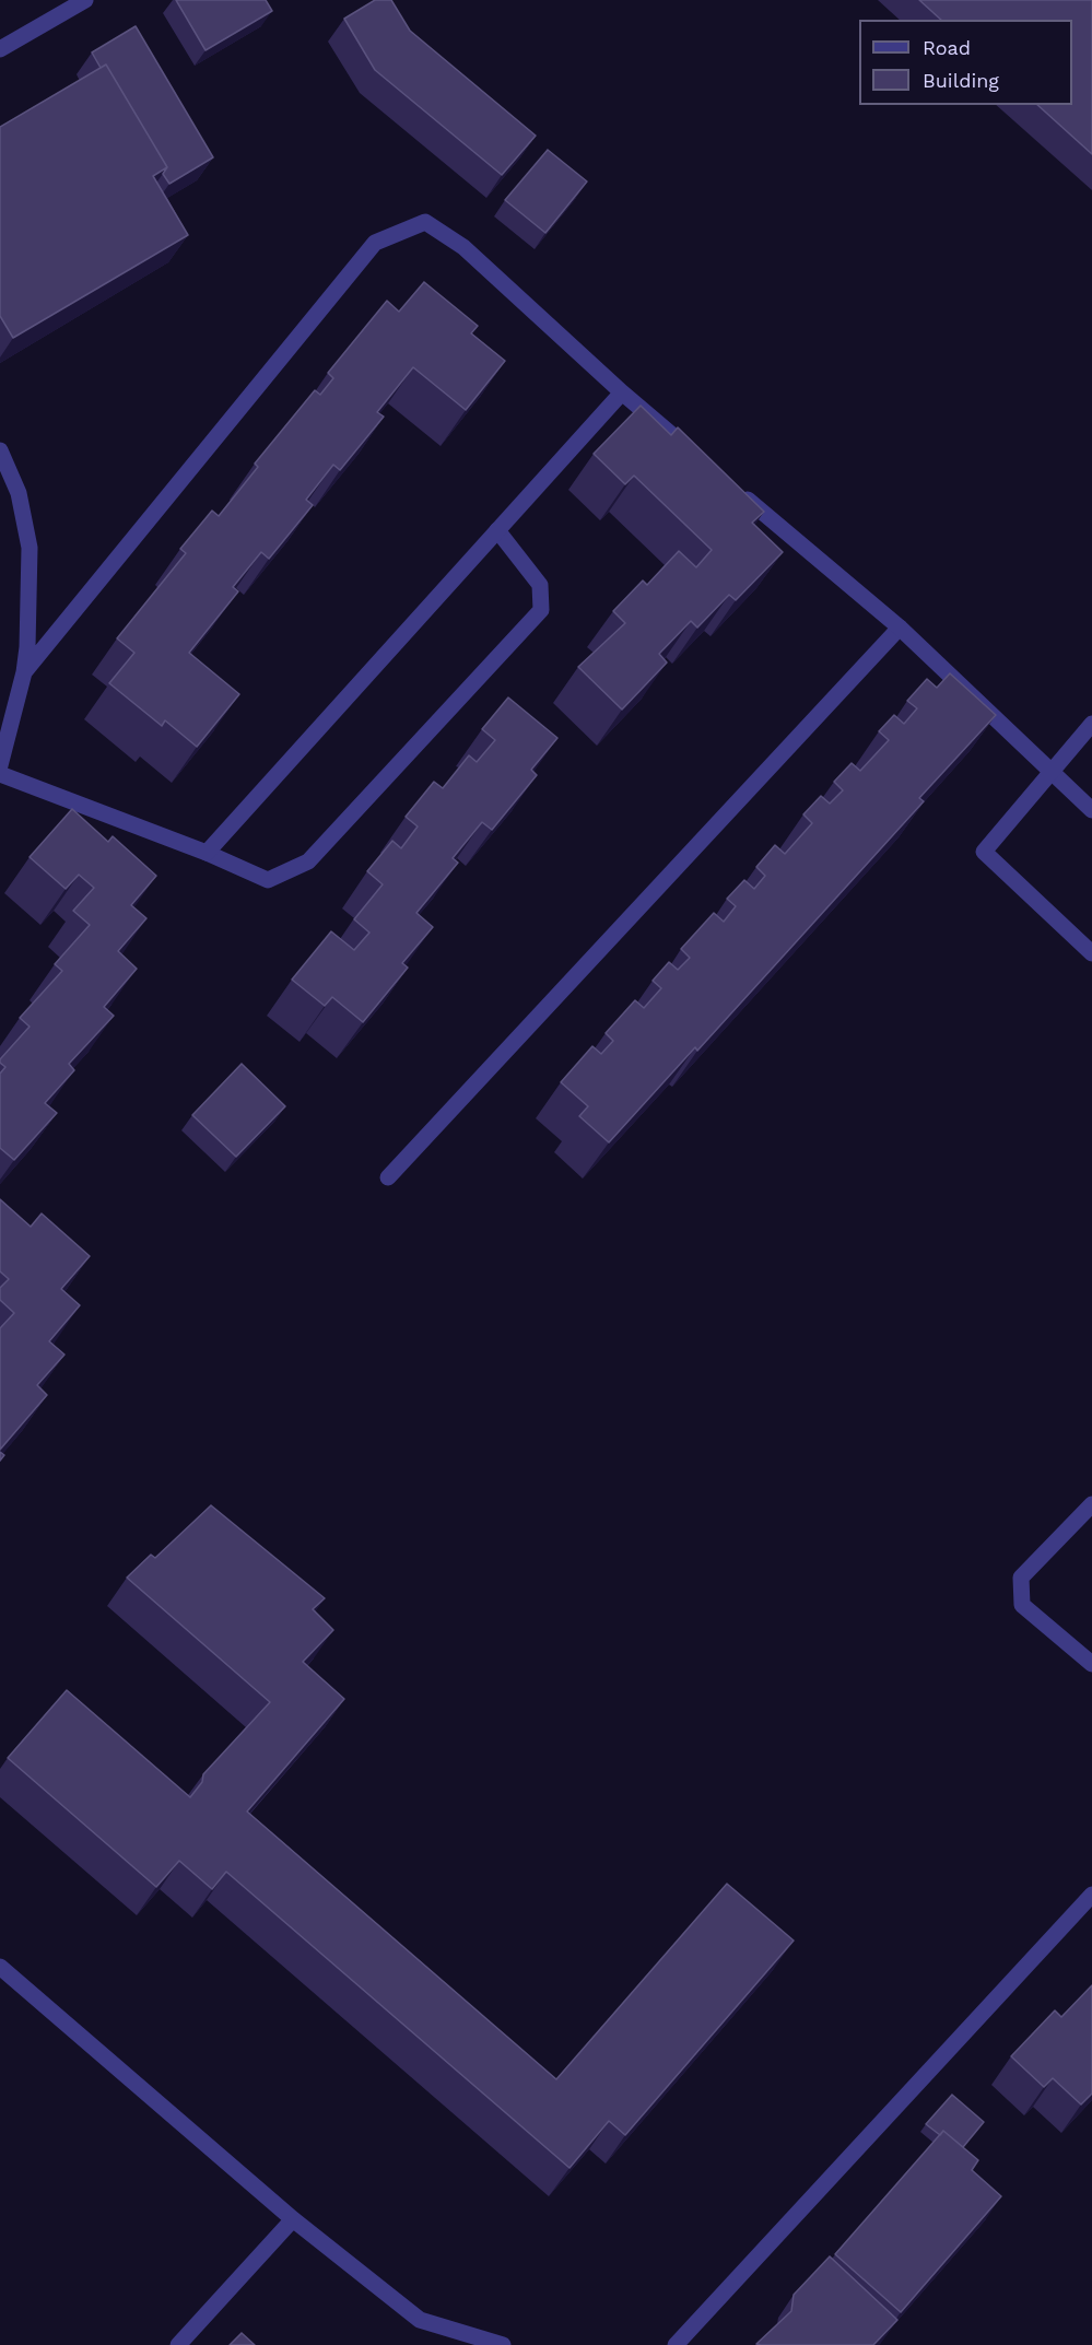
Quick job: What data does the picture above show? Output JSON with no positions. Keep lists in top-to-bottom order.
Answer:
{
  "legend": ["Road", "Building"]
}
